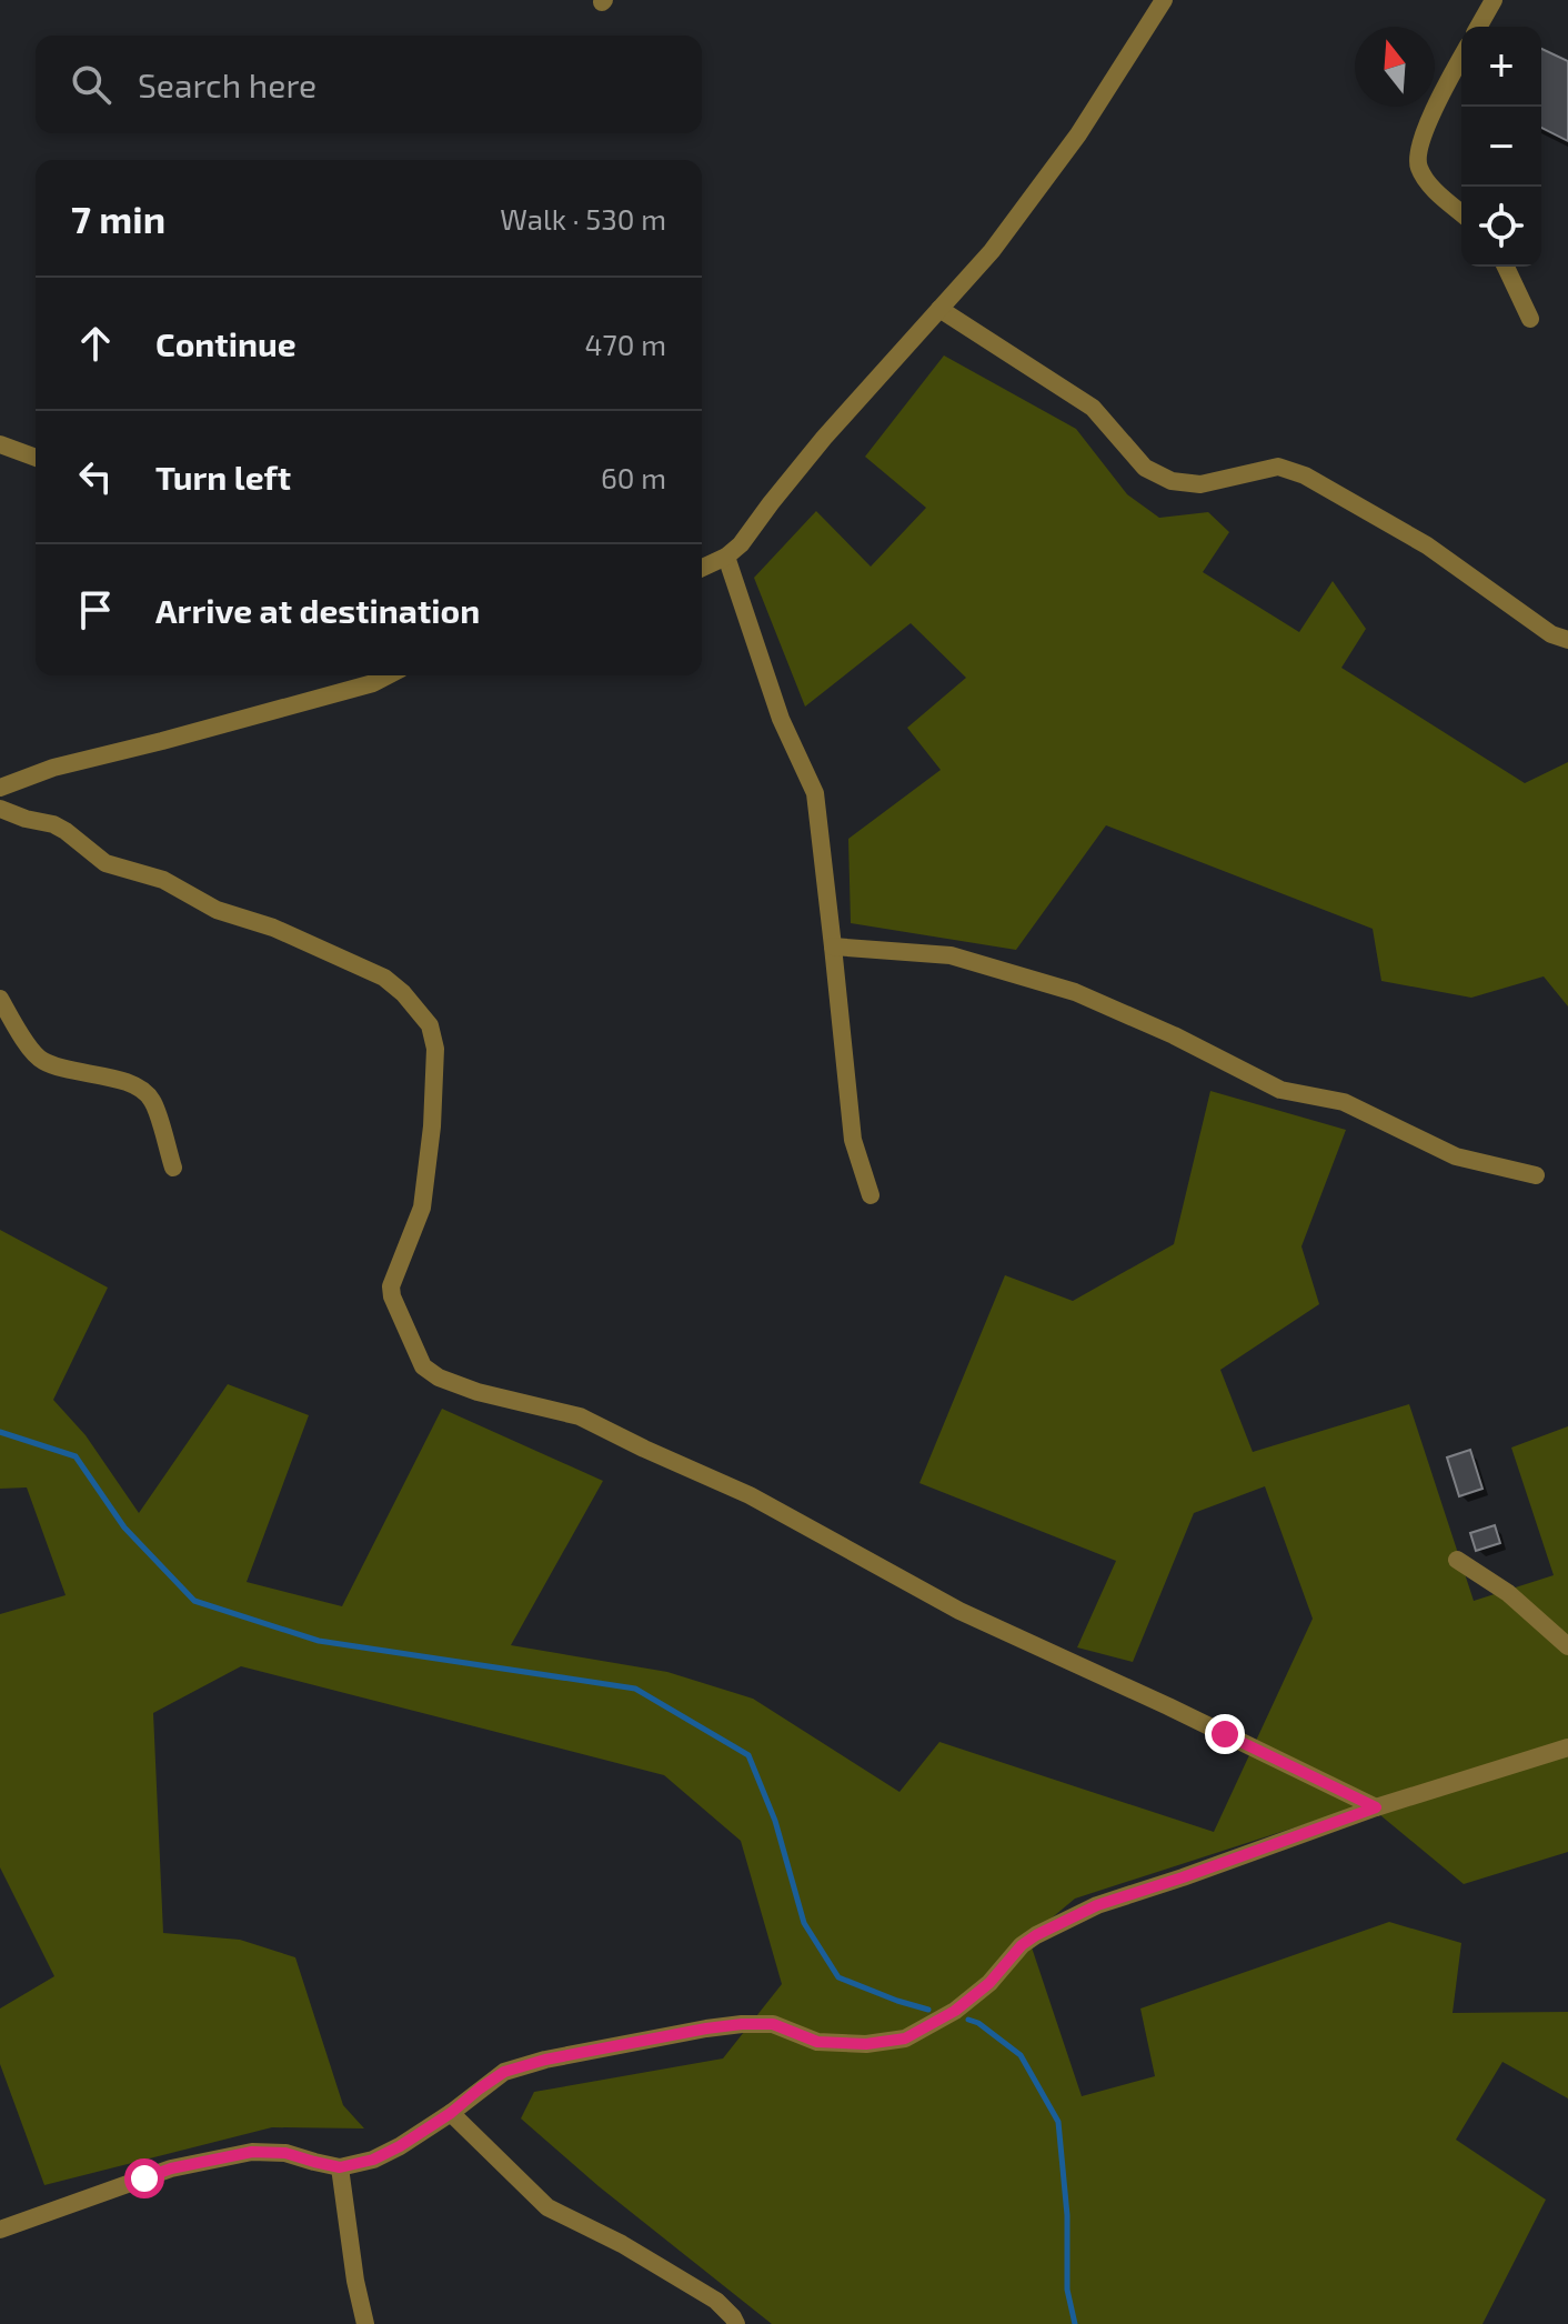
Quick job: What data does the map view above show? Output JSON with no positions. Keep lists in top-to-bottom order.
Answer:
{
  "north": "top",
  "page": {
    "map_buttons": ["+", "−"],
    "search": "Search here",
    "heading": ["7 min", "Walk · 530 m"],
    "list": [
      ["Continue", "470 m"],
      ["Turn left", "60 m"],
      "Arrive at destination"
    ]
  }
}
